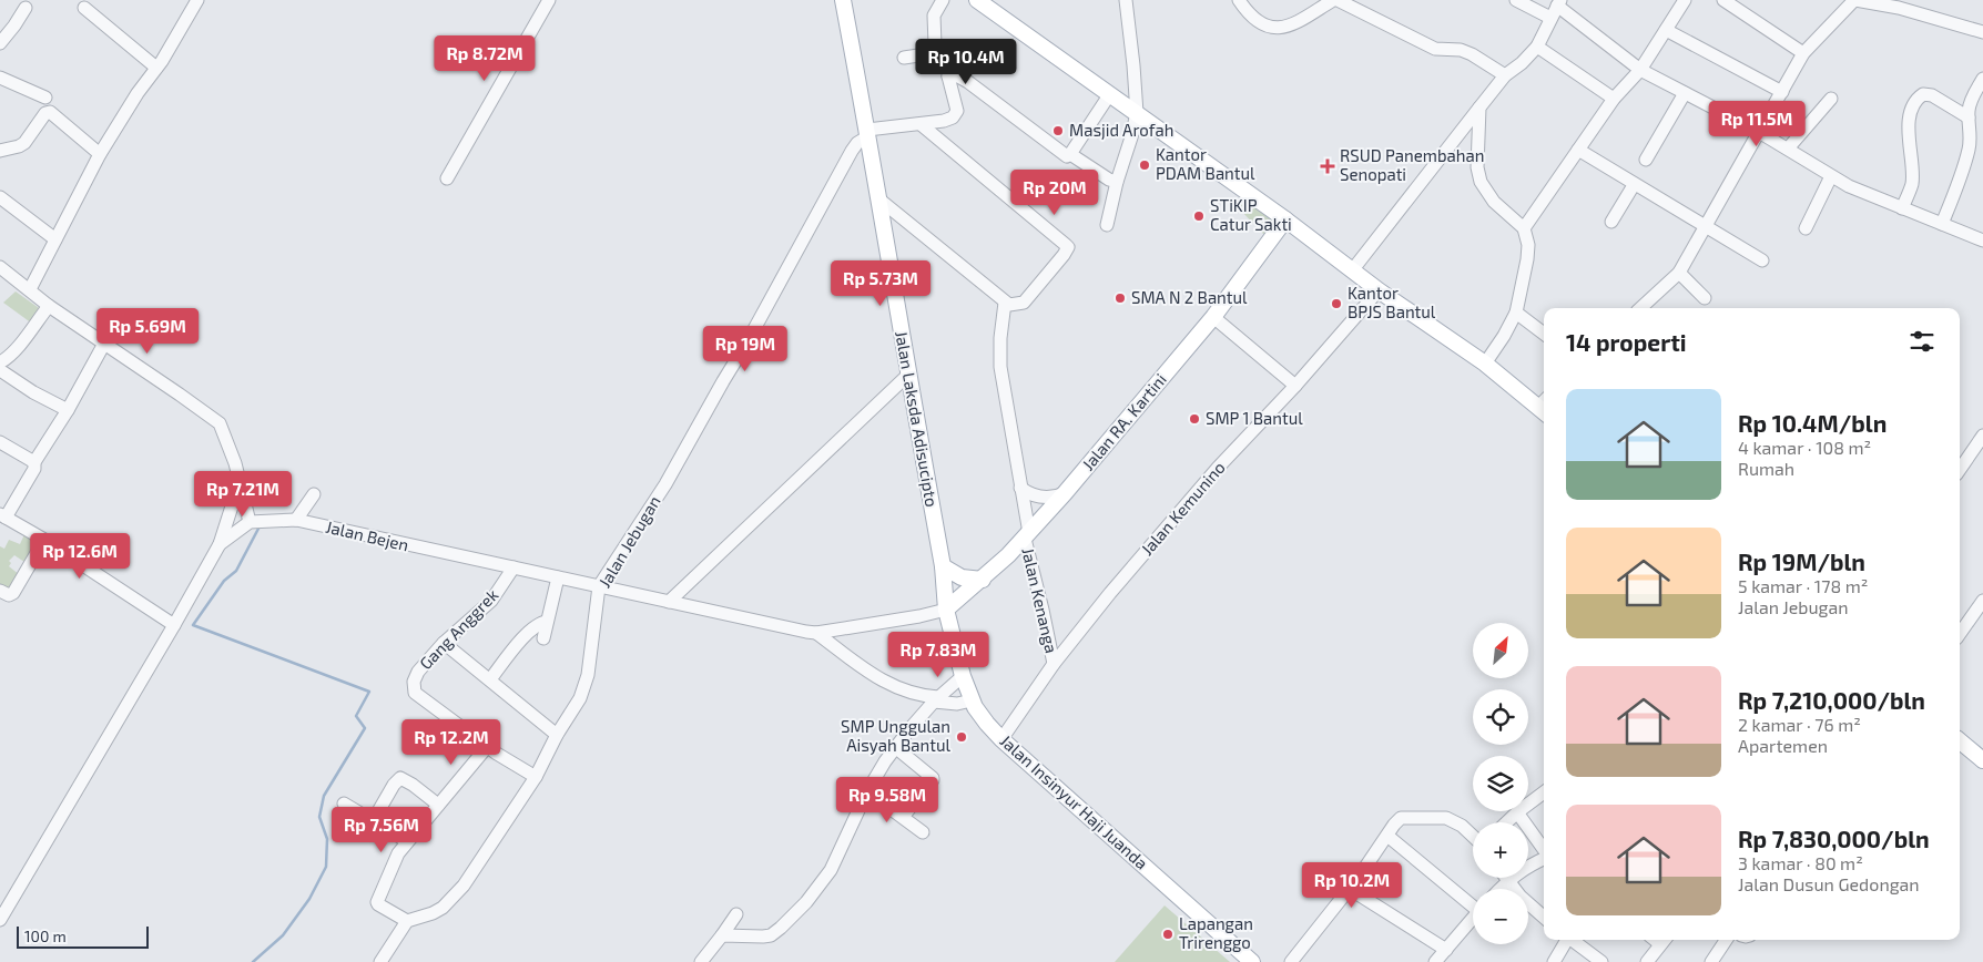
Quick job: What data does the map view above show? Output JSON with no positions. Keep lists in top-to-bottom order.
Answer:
{
  "streets": {
    "main road": ["Jalan Laksda Adisucipto", "Jalan RA. Kartini", "Jalan Insinyur Haji Juanda"],
    "street": [
      "Jalan Kemunino",
      "Jalan Bejen",
      "Jalan Jebugan",
      "Jalan Kenanga",
      "Gang Anggrek"
    ]
  },
  "crossings": [
    ["Jalan Laksda Adisucipto", "Jalan RA. Kartini"],
    ["Jalan Laksda Adisucipto", "Jalan Bejen"],
    ["Jalan Laksda Adisucipto", "Jalan Jebugan"],
    ["Jalan Laksda Adisucipto", "Jalan Insinyur Haji Juanda"],
    ["Jalan RA. Kartini", "Jalan Bejen"],
    ["Jalan RA. Kartini", "Jalan Kenanga"],
    ["Jalan RA. Kartini", "Jalan Insinyur Haji Juanda"],
    ["Jalan Kemunino", "Jalan Kenanga"],
    ["Jalan Kemunino", "Jalan Insinyur Haji Juanda"],
    ["Jalan Bejen", "Jalan Jebugan"],
    ["Jalan Bejen", "Gang Anggrek"],
    ["Jalan Bejen", "Jalan Insinyur Haji Juanda"]
  ],
  "places": {
    "other": [
      "Masjid Arofah",
      "Kantor PDAM Bantul",
      "STiKIP Catur Sakti",
      "SMA N 2 Bantul",
      "Kantor BPJS Bantul",
      "SMP 1 Bantul",
      "SMP Unggulan Aisyah Bantul",
      "Lapangan Trirenggo"
    ],
    "health": ["RSUD Panembahan Senopati"]
  },
  "scale_bar": "100 m",
  "north": "top right",
  "page": {
    "price": [
      "Rp 8.72M",
      "Rp 10.4M",
      "Rp 11.5M",
      "Rp 20M",
      "Rp 5.73M",
      "Rp 5.69M",
      "Rp 19M",
      "Rp 7.21M",
      "Rp 12.6M",
      "Rp 7.83M",
      "Rp 12.2M",
      "Rp 9.58M",
      "Rp 7.56M",
      "Rp 10.2M"
    ],
    "heading": "14 properti",
    "list": [
      {
        "name": "Rp 10.4M/bln",
        "note": "4 kamar · 108 m² · Rumah"
      },
      {
        "name": "Rp 19M/bln",
        "note": "5 kamar · 178 m² · Jalan Jebugan"
      },
      {
        "name": "Rp 7,210,000/bln",
        "note": "2 kamar · 76 m² · Apartemen"
      },
      {
        "name": "Rp 7,830,000/bln",
        "note": "3 kamar · 80 m² · Jalan Dusun Gedongan"
      }
    ],
    "map_buttons": ["+", "−"],
    "scale": "100 m"
  }
}
